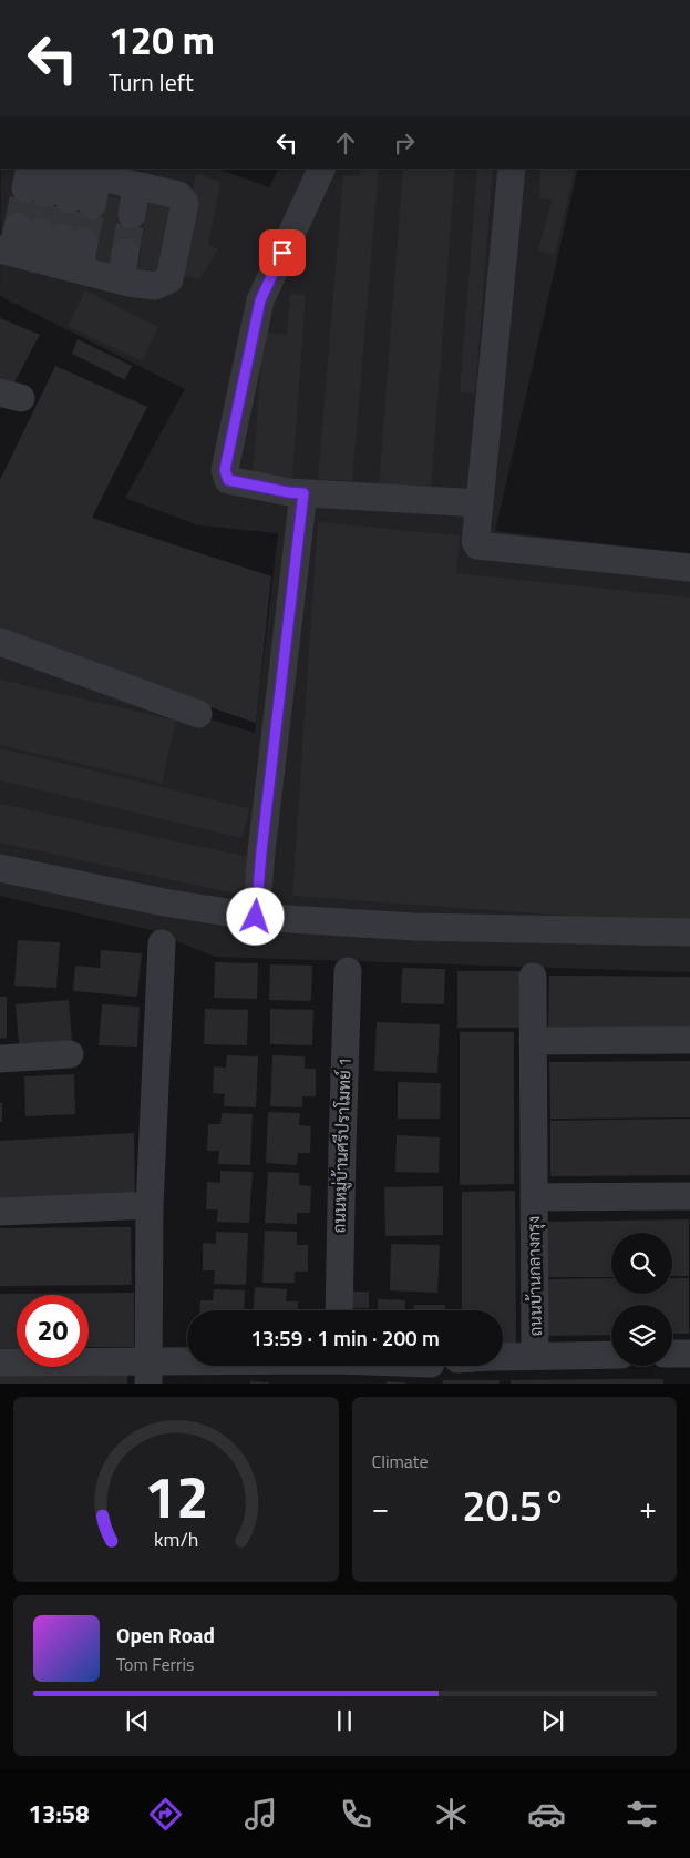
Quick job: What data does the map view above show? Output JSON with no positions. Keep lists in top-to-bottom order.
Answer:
{
  "streets": {
    "street": ["ถนนหมู่บ้านศรีปราโมทย์ 1", "ถนนบ้านกลางกรุง"]
  },
  "page": {
    "turn": ["120 m", "Turn left"],
    "limit": "20",
    "trip": "13:59 · 1 min · 200 m",
    "tile": "Climate",
    "heat": ["−", "20.5°", "+"],
    "song": ["Open Road", "Tom Ferris"],
    "tabs": "13:58",
    "gauge": ["12", "km/h"]
  }
}
